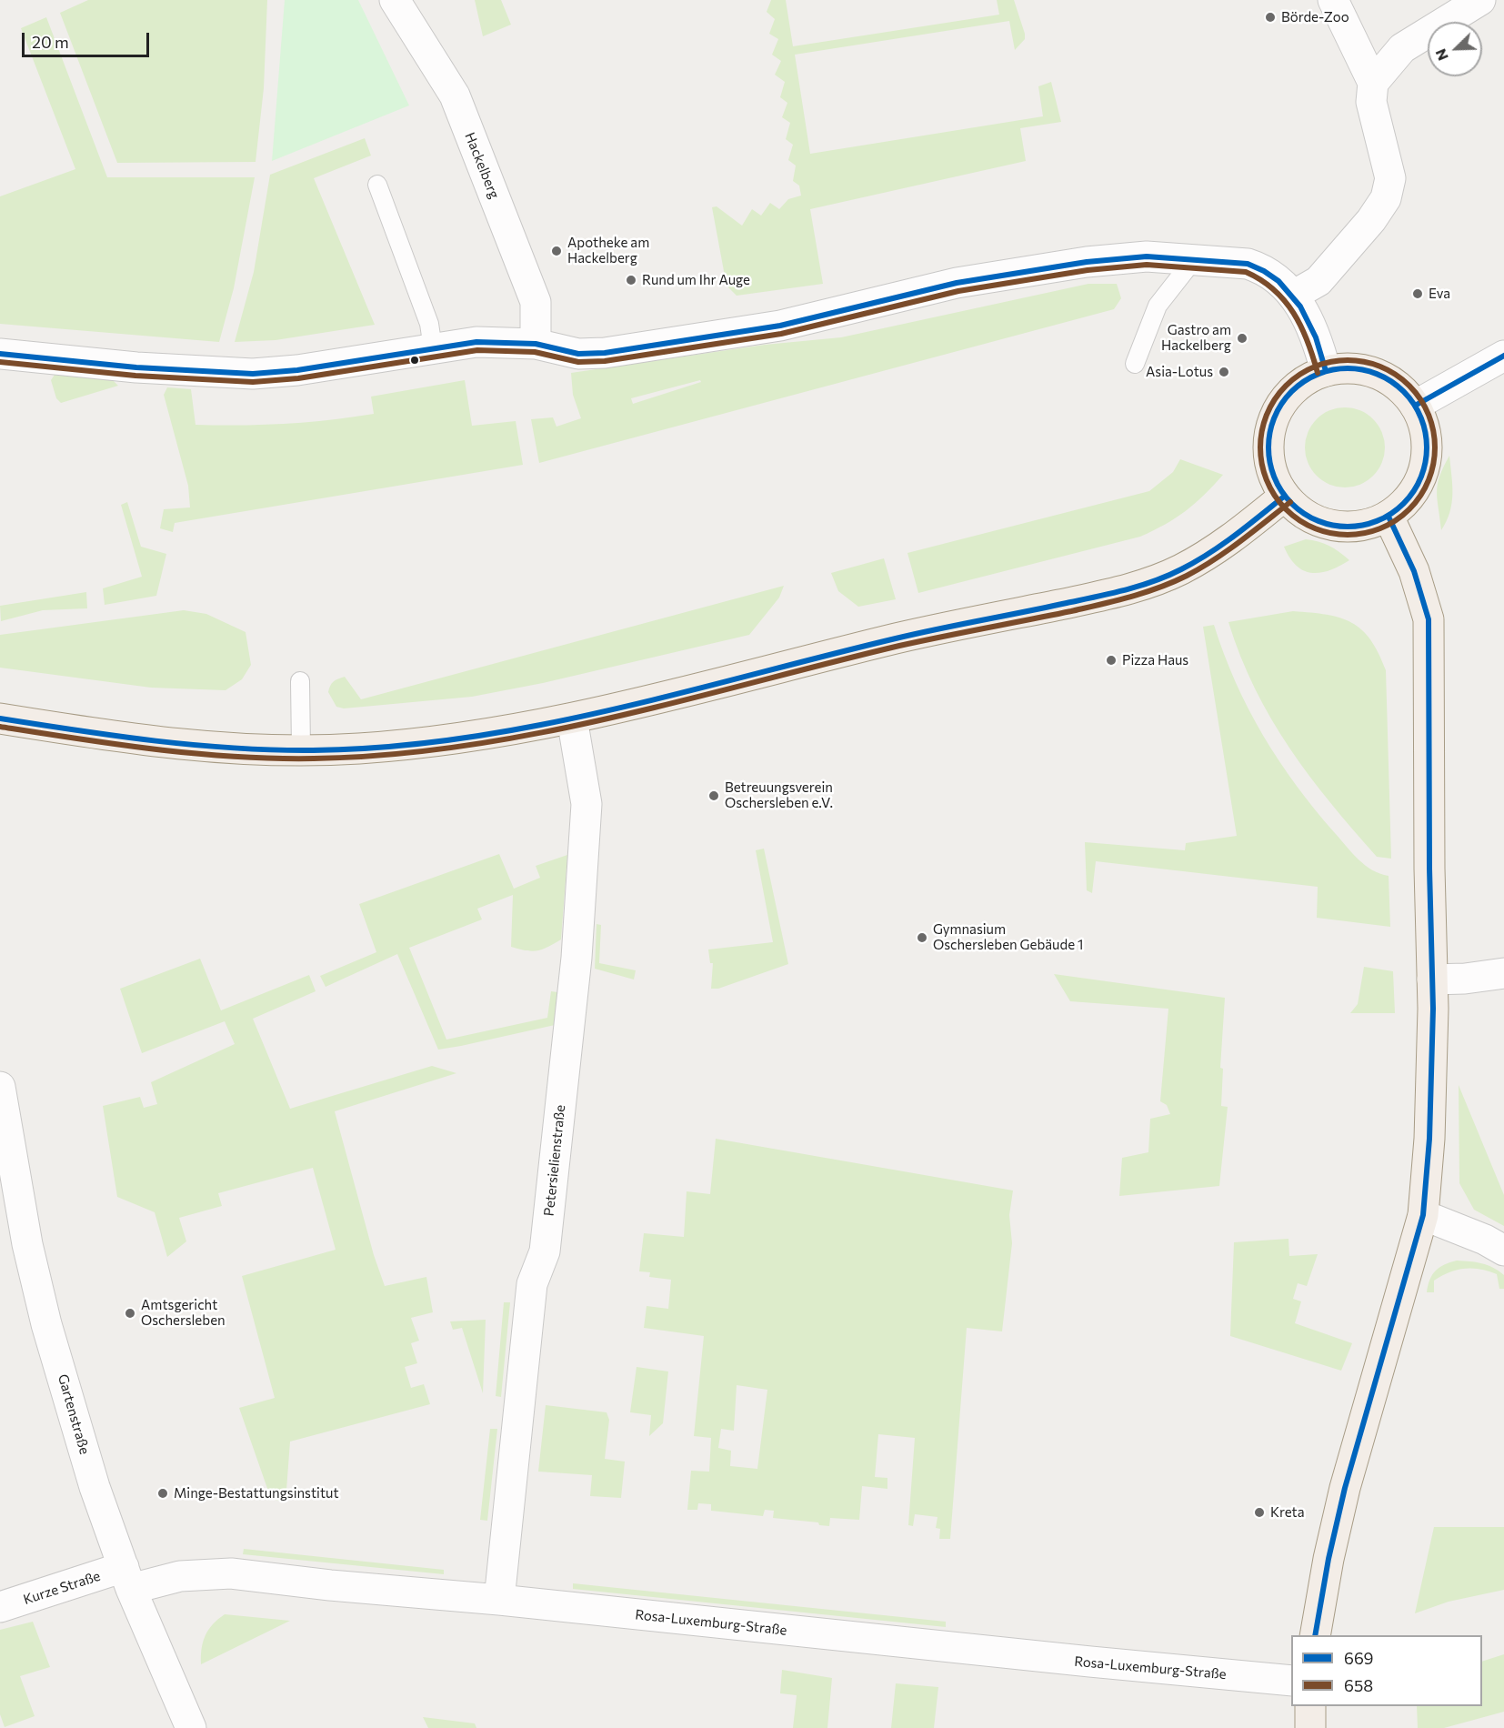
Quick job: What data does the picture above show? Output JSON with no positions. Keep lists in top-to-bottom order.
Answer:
{
  "streets": {
    "street": [
      "Hackelberg",
      "Petersielienstraße",
      "Gartenstraße",
      "Kurze Straße",
      "Rosa-Luxemburg-Straße"
    ]
  },
  "crossings": [
    ["Petersielienstraße", "Rosa-Luxemburg-Straße"],
    ["Gartenstraße", "Kurze Straße"],
    ["Gartenstraße", "Rosa-Luxemburg-Straße"],
    ["Kurze Straße", "Rosa-Luxemburg-Straße"]
  ],
  "places": [
    "Börde-Zoo",
    "Apotheke am Hackelberg",
    "Rund um Ihr Auge",
    "Eva",
    "Gastro am Hackelberg",
    "Asia-Lotus",
    "Pizza Haus",
    "Betreuungsverein Oschersleben e.V.",
    "Gymnasium Oschersleben Gebäude 1",
    "Amtsgericht Oschersleben",
    "Minge-Bestattungsinstitut",
    "Kreta"
  ],
  "lines": ["transit line 669", "transit line 658"],
  "legend": ["669", "658"],
  "scale_bar": "20 m",
  "north": "bottom left"
}
